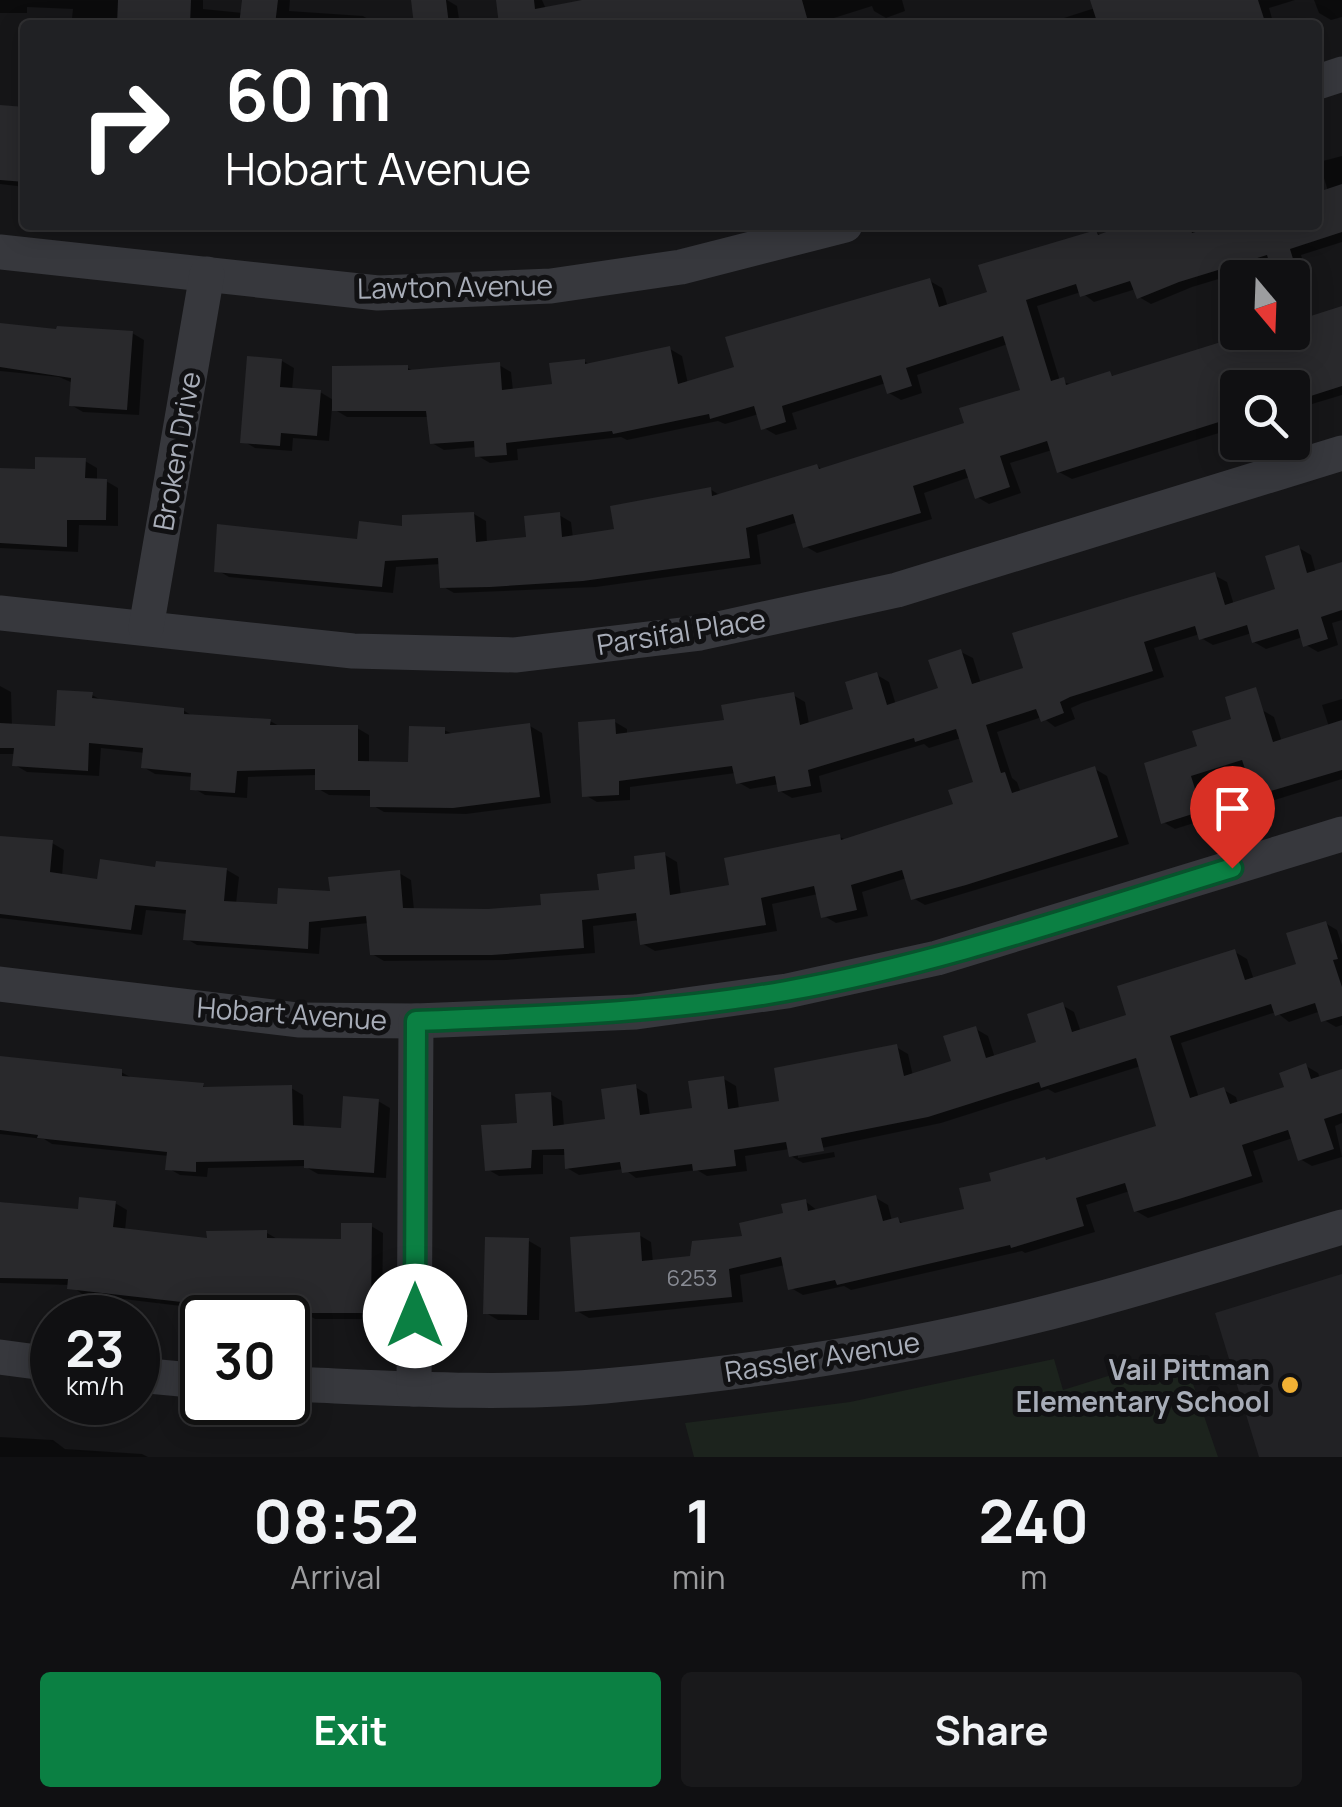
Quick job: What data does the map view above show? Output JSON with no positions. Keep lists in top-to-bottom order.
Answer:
{
  "streets": {
    "street": [
      "Lawton Avenue",
      "Broken Drive",
      "Parsifal Place",
      "Hobart Avenue",
      "Rassler Avenue"
    ]
  },
  "crossings": [
    ["Lawton Avenue", "Broken Drive"],
    ["Broken Drive", "Parsifal Place"]
  ],
  "places": ["Vail Pittman Elementary School"],
  "house_numbers": ["6253"],
  "north": "bottom",
  "page": {
    "turn": ["60 m", "Hobart Avenue"],
    "speed": "23 km/h",
    "limit": "30",
    "eta": [
      "08:52",
      "Arrival",
      "1",
      "min",
      "240",
      "m"
    ],
    "buttons": ["Exit", "Share"]
  }
}
